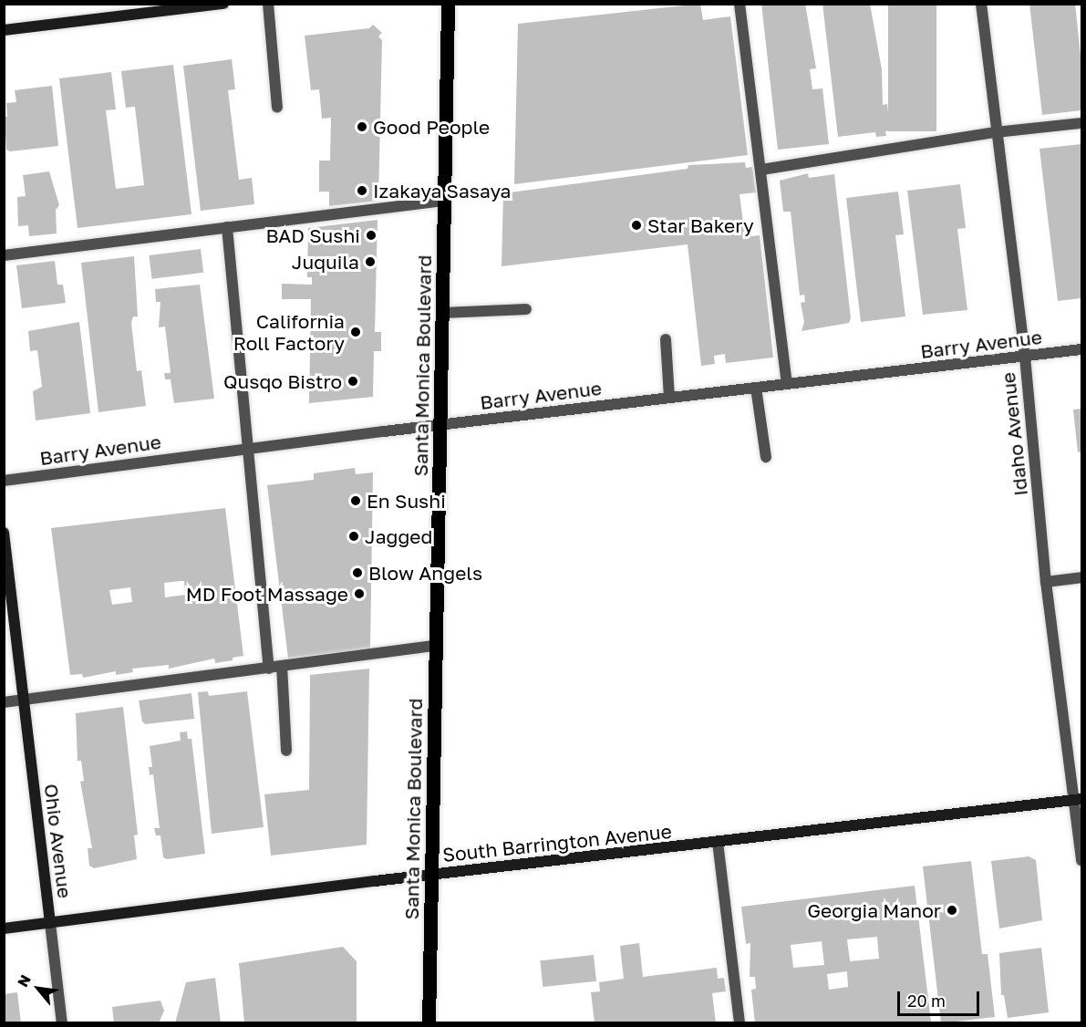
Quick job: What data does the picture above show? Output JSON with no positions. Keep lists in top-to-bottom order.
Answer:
{
  "streets": {
    "main road": ["Santa Monica Boulevard"],
    "street": [
      "Barry Avenue",
      "Idaho Avenue",
      "Ohio Avenue",
      "South Barrington Avenue"
    ]
  },
  "crossings": [
    ["Barry Avenue", "Santa Monica Boulevard"],
    ["Barry Avenue", "Idaho Avenue"],
    ["Santa Monica Boulevard", "South Barrington Avenue"],
    ["Idaho Avenue", "South Barrington Avenue"],
    ["Ohio Avenue", "South Barrington Avenue"]
  ],
  "places": [
    "Good People",
    "Izakaya Sasaya",
    "Star Bakery",
    "BAD Sushi",
    "Juquila",
    "California Roll Factory",
    "Qusqo Bistro",
    "En Sushi",
    "Jagged",
    "Blow Angels",
    "MD Foot Massage",
    "Georgia Manor"
  ],
  "scale_bar": "20 m",
  "north": "top left"
}
